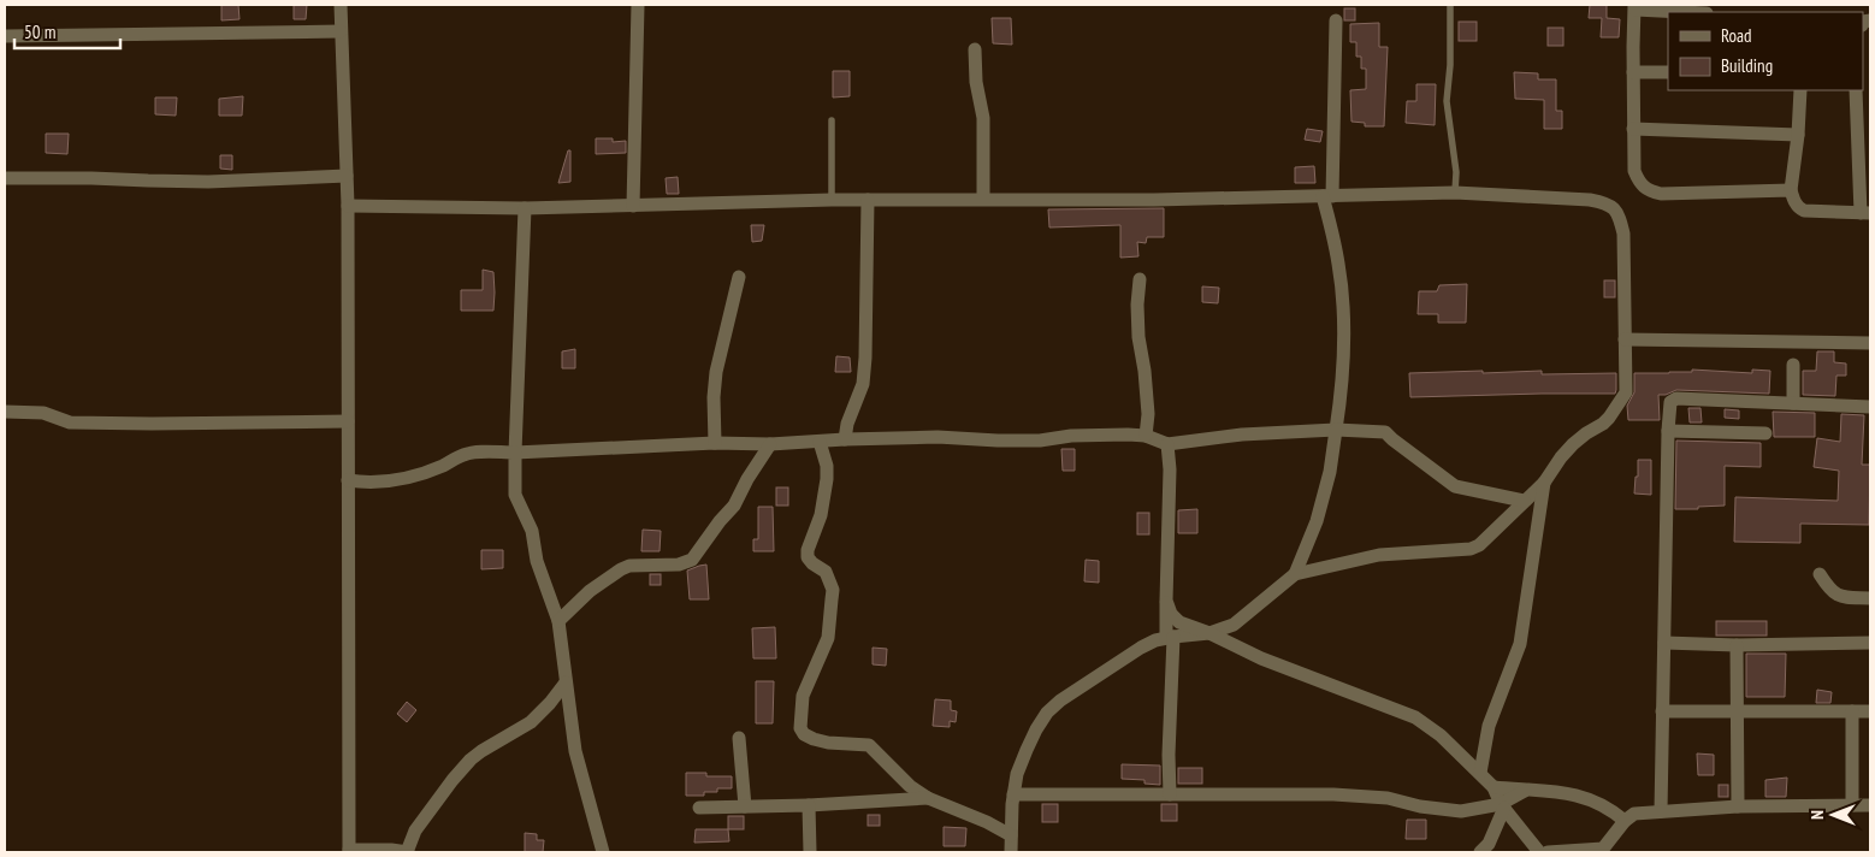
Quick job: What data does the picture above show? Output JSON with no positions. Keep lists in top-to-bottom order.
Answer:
{
  "legend": ["Road", "Building"],
  "scale_bar": "50 m",
  "north": "left"
}
